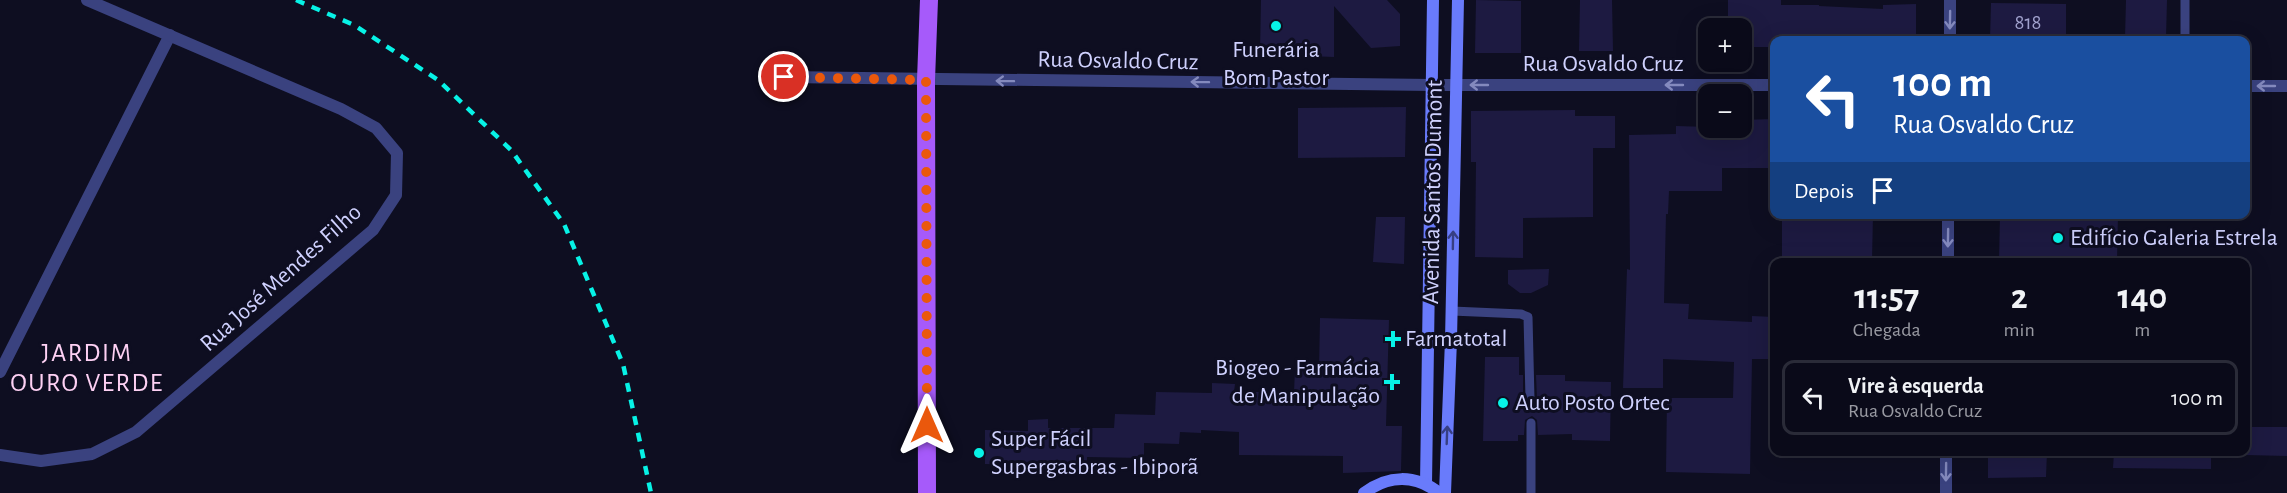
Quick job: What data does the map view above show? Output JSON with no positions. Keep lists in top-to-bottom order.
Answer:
{
  "streets": {
    "main road": ["Avenida Santos Dumont"],
    "street": ["Rua Osvaldo Cruz", "Rua José Mendes Filho"]
  },
  "crossings": [
    ["Rua Osvaldo Cruz", "Avenida Santos Dumont"]
  ],
  "one_way": ["Rua Osvaldo Cruz"],
  "districts": ["JARDIM OURO VERDE"],
  "places": {
    "other": [
      "Funerária Bom Pastor",
      "Edifício Galeria Estrela",
      "Auto Posto Ortec",
      "Super Fácil Supergasbras - Ibiporã"
    ],
    "health": ["Farmatotal", "Biogeo - Farmácia de Manipulação"]
  },
  "house_numbers": ["818"],
  "page": {
    "map_buttons": ["+", "−"],
    "turn": ["100 m", "Rua Osvaldo Cruz"],
    "then": "Depois",
    "eta": [
      "11:57",
      "Chegada",
      "2",
      "min",
      "140",
      "m"
    ],
    "list": [
      {
        "name": "Vire à esquerda",
        "note": "Rua Osvaldo Cruz",
        "value": "100 m"
      }
    ]
  }
}
